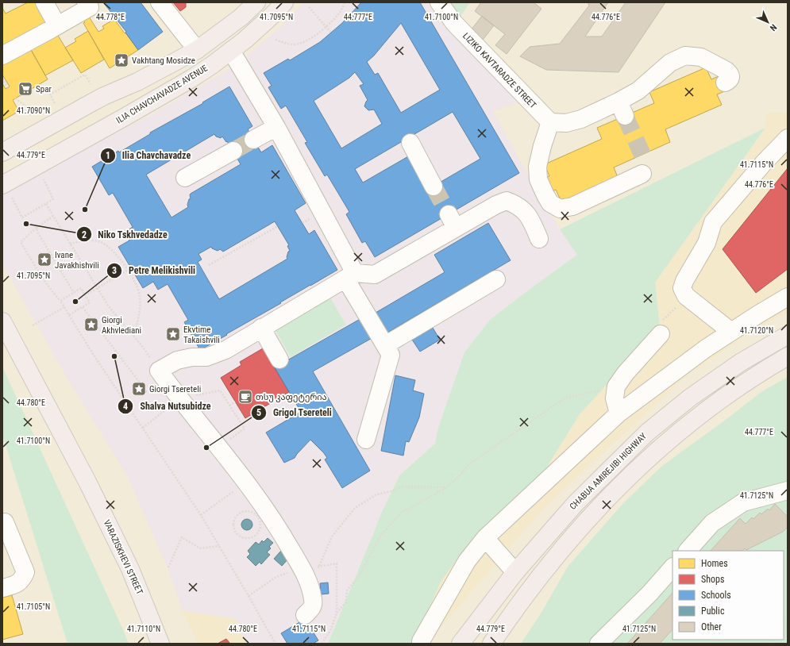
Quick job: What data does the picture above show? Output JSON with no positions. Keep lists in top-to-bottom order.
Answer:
{
  "streets": {
    "main road": ["ILIA CHAVCHAVADZE AVENUE", "CHABUA AMIREJIBI HIGHWAY", "VARAZISKHEVI STREET"],
    "street": ["LIZIKO KAVTARADZE STREET"]
  },
  "places": {
    "place": [
      "Vakhtang Mosidze",
      "Ivane Javakhishvili",
      "Giorgi Akhvlediani",
      "Ekvtime Takaishvili",
      "Giorgi Tsereteli"
    ],
    "supermarket": ["Spar"],
    "other": [
      "Ilia Chavchavadze",
      "Niko Tskhvedadze",
      "Petre Melikishvili",
      "Shalva Nutsubidze",
      "Grigol Tsereteli"
    ],
    "cafe": ["თსუ კაფეტერია"]
  },
  "legend": [
    "Homes",
    "Shops",
    "Schools",
    "Public",
    "Other"
  ],
  "north": "bottom right",
  "coordinates": [
    "44.778°E",
    "41.7095°N",
    "44.777°E",
    "41.7100°N",
    "44.776°E",
    "41.7090°N",
    "44.779°E",
    "41.7115°N",
    "41.7120°N",
    "44.780°E",
    "41.7125°N",
    "41.7105°N",
    "41.7110°N"
  ]
}
